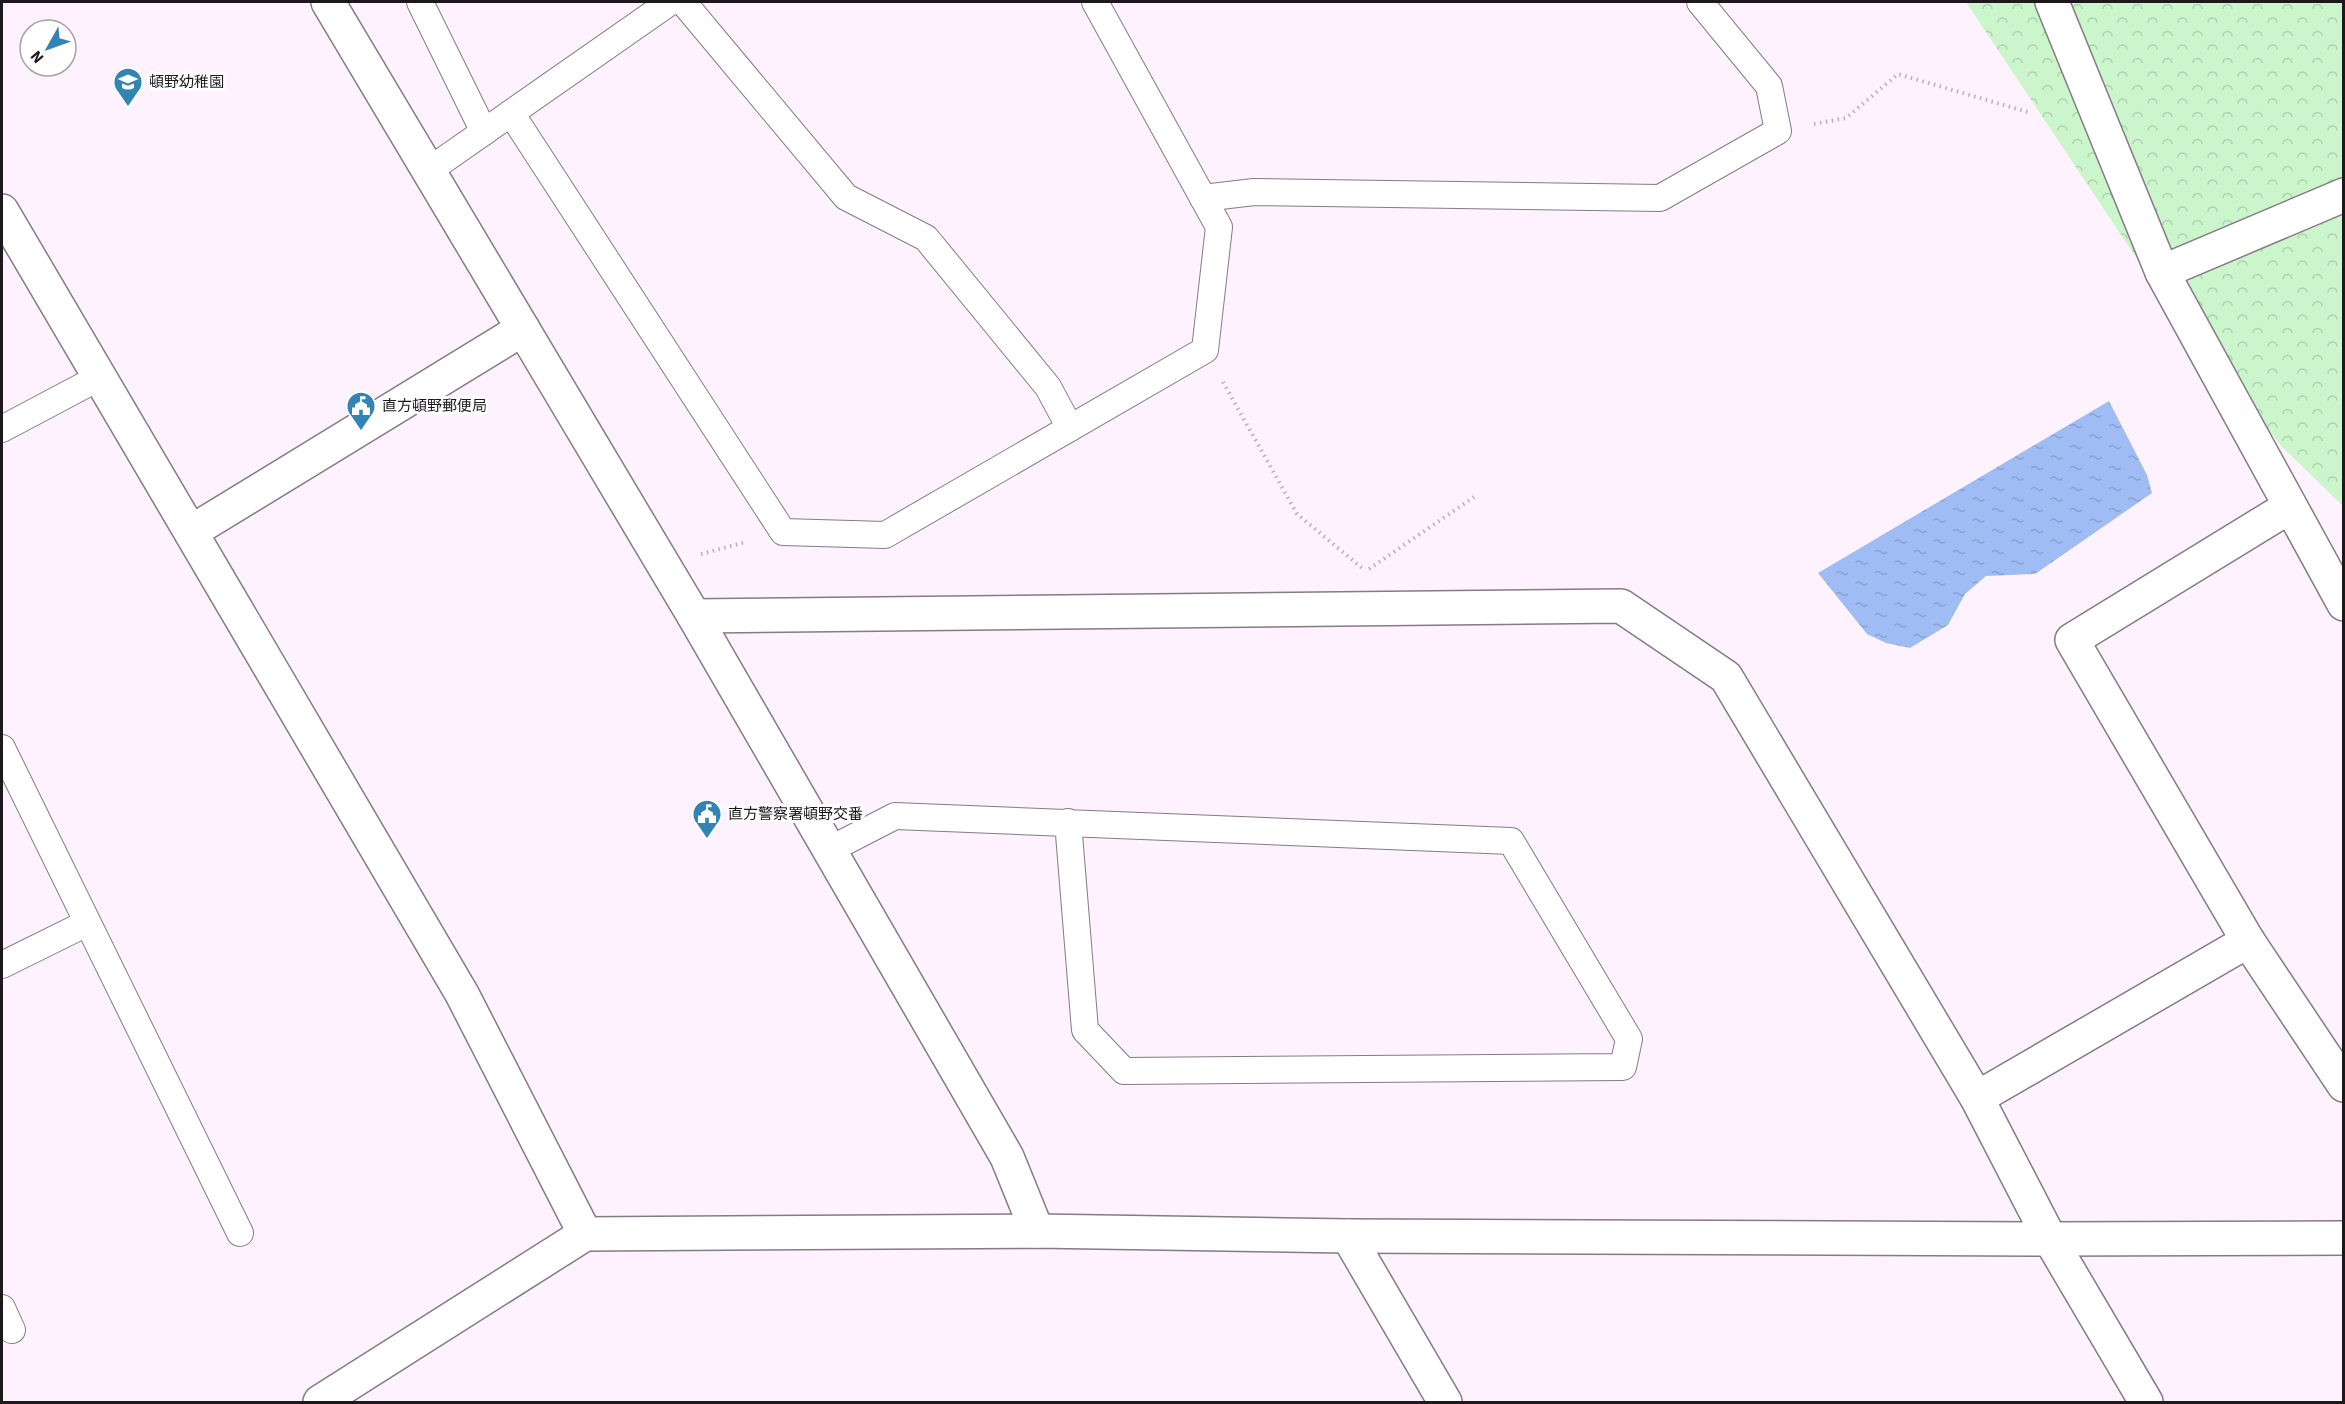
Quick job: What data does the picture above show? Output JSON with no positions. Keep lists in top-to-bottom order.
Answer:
{
  "places": {
    "school or university": ["頓野幼稚園"],
    "public building": ["直方頓野郵便局", "直方警察署頓野交番"]
  },
  "north": "bottom left"
}
